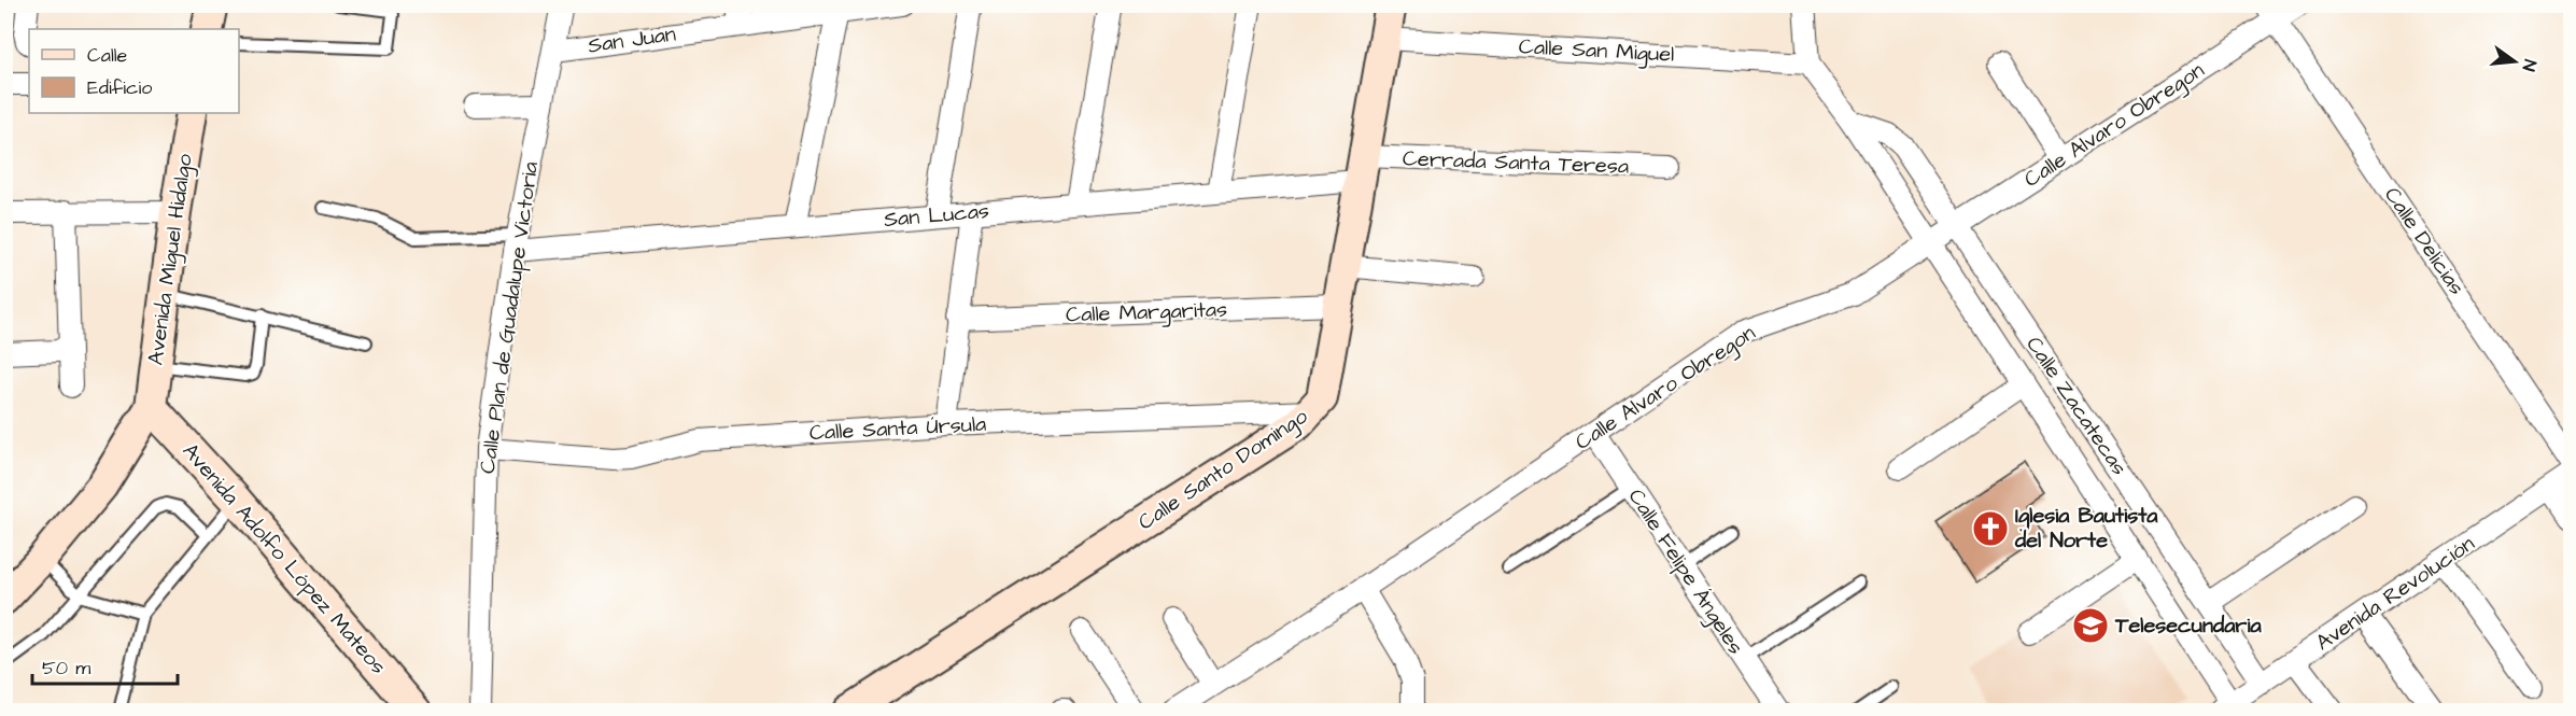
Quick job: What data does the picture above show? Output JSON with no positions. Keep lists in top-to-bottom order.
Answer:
{
  "streets": {
    "main road": ["Avenida Miguel Hidalgo", "Calle Santo Domingo", "Avenida Adolfo López Mateos"],
    "street": [
      "San Juan",
      "Calle San Miguel",
      "Calle Alvaro Obregon",
      "Cerrada Santa Teresa",
      "San Lucas",
      "Calle Delicias",
      "Calle Margaritas",
      "Calle Plan de Guadalupe Victoria",
      "Calle Zacatecas",
      "Calle Santa Úrsula",
      "Calle Felipe Ángeles",
      "Avenida Revolución"
    ]
  },
  "crossings": [
    ["San Juan", "Calle Plan de Guadalupe Victoria"],
    ["Calle San Miguel", "Calle Zacatecas"],
    ["Calle San Miguel", "Calle Santo Domingo"],
    ["Calle Alvaro Obregon", "Calle Delicias"],
    ["Calle Alvaro Obregon", "Calle Zacatecas"],
    ["Calle Alvaro Obregon", "Calle Felipe Ángeles"],
    ["Cerrada Santa Teresa", "San Lucas"],
    ["Cerrada Santa Teresa", "Calle Santo Domingo"],
    ["San Lucas", "Calle Plan de Guadalupe Victoria"],
    ["San Lucas", "Calle Santo Domingo"],
    ["Avenida Miguel Hidalgo", "Avenida Adolfo López Mateos"],
    ["Calle Margaritas", "Calle Santo Domingo"],
    ["Calle Plan de Guadalupe Victoria", "Calle Santa Úrsula"],
    ["Calle Zacatecas", "Avenida Revolución"],
    ["Calle Santa Úrsula", "Calle Santo Domingo"]
  ],
  "places": {
    "church": ["Iglesia Bautista del Norte"],
    "school or university": ["Telesecundaria"]
  },
  "legend": ["Calle", "Edificio"],
  "scale_bar": "50 m",
  "north": "right"
}
